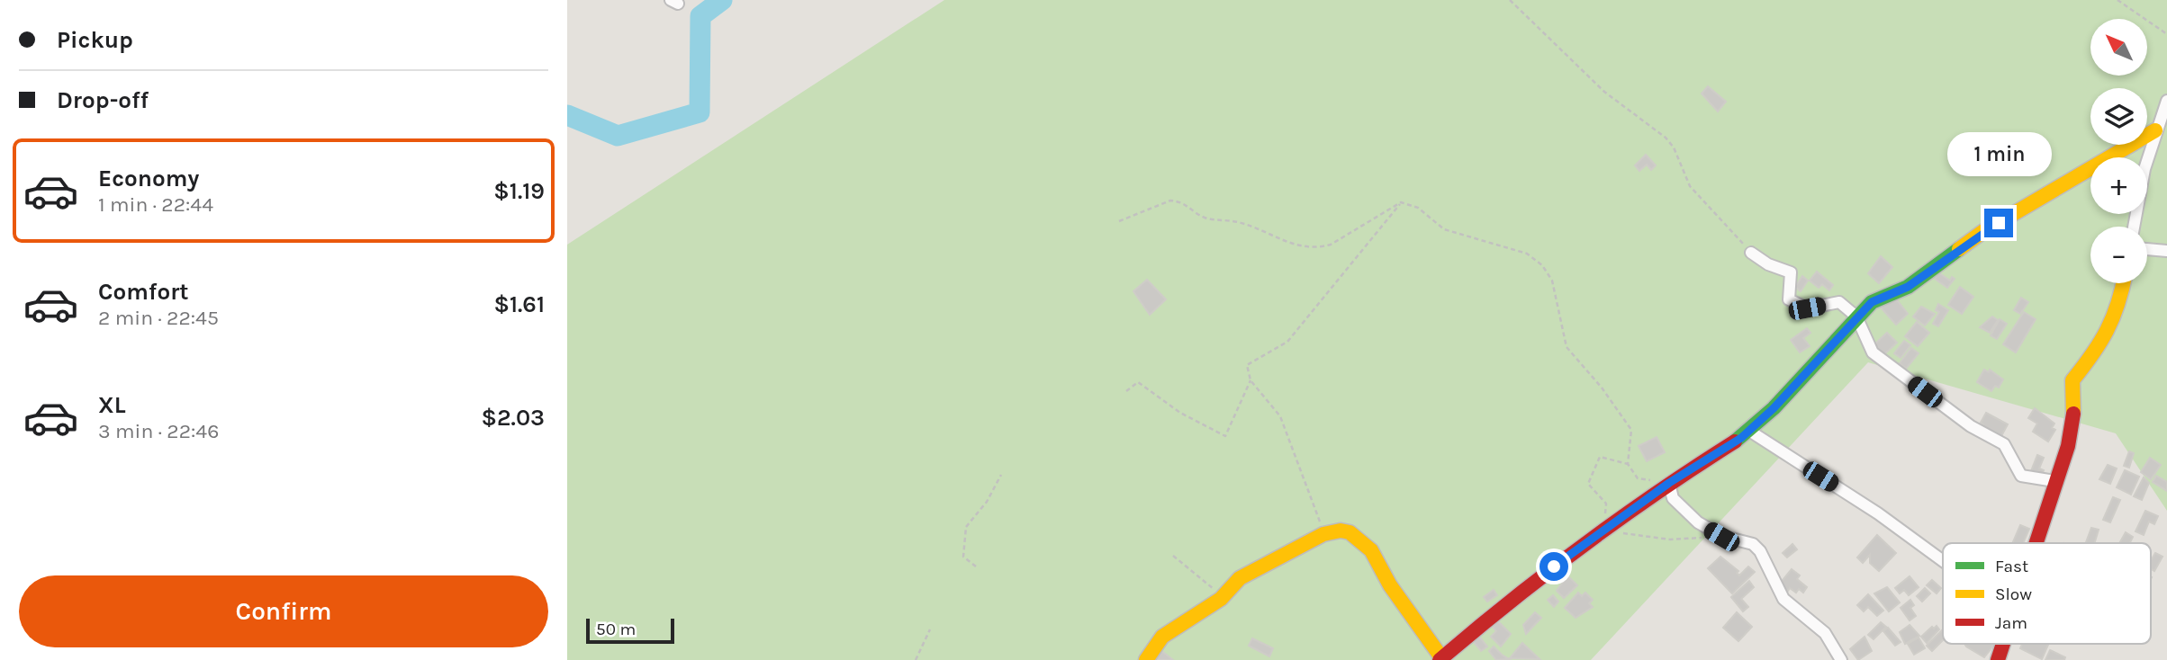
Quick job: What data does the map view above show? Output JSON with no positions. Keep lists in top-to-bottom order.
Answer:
{
  "legend": ["Fast", "Slow", "Jam"],
  "scale_bar": "50 m",
  "north": "top left",
  "page": {
    "banner": ["Pickup", "Drop-off"],
    "map_buttons": ["+", "−"],
    "bubble": "1 min",
    "list": [
      {
        "name": "Economy",
        "note": "1 min · 22:44",
        "value": "$1.19"
      },
      {
        "name": "Comfort",
        "note": "2 min · 22:45",
        "value": "$1.61"
      },
      {
        "name": "XL",
        "note": "3 min · 22:46",
        "value": "$2.03"
      }
    ],
    "buttons": "Confirm",
    "scale": "50 m"
  }
}
